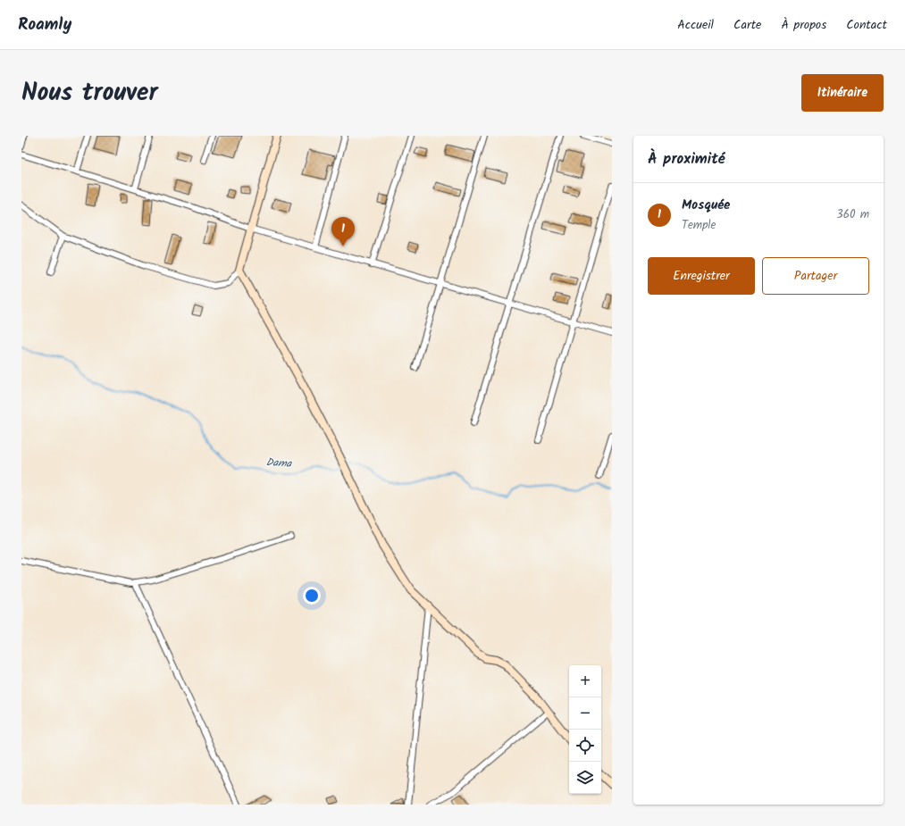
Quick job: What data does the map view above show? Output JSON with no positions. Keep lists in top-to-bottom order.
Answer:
{
  "water": ["Dama"],
  "page": {
    "header": "Roamly",
    "nav": [
      "Accueil",
      "Carte",
      "À propos",
      "Contact"
    ],
    "title": "Nous trouver",
    "buttons": [
      "Itinéraire",
      ["Enregistrer", "Partager"]
    ],
    "heading": "À proximité",
    "list": [
      {
        "mark": "1",
        "name": "Mosquée",
        "note": "Temple",
        "value": "360 m"
      }
    ],
    "pins": "1",
    "map_buttons": ["+", "−"]
  }
}
